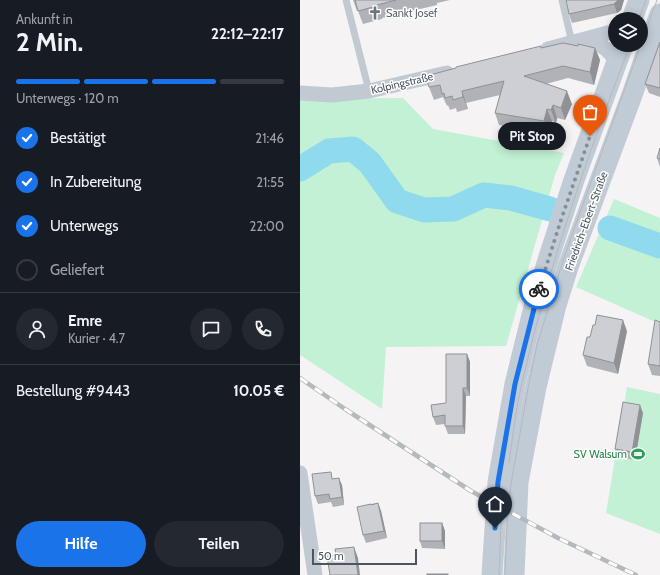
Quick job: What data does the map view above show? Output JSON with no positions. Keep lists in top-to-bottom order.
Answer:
{
  "streets": {
    "main road": ["Friedrich-Ebert-Straße"],
    "street": ["Kolpingstraße"]
  },
  "places": {
    "church": ["Sankt Josef"],
    "other": ["Pit Stop"],
    "sports": ["SV Walsum"]
  },
  "scale_bar": "50 m",
  "page": {
    "heading": ["2 Min.", "Ankunft in", "22:12–22:17"],
    "panel": [
      "Emre",
      "Kurier · 4.7",
      "Bestellung #9443",
      "10.05 €"
    ],
    "bar": "Unterwegs · 120 m",
    "list": [
      ["Bestätigt", "21:46"],
      ["In Zubereitung", "21:55"],
      ["Unterwegs", "22:00"],
      "Geliefert"
    ],
    "bubble": "Pit Stop",
    "buttons": ["Hilfe", "Teilen"],
    "scale": "50 m"
  }
}
